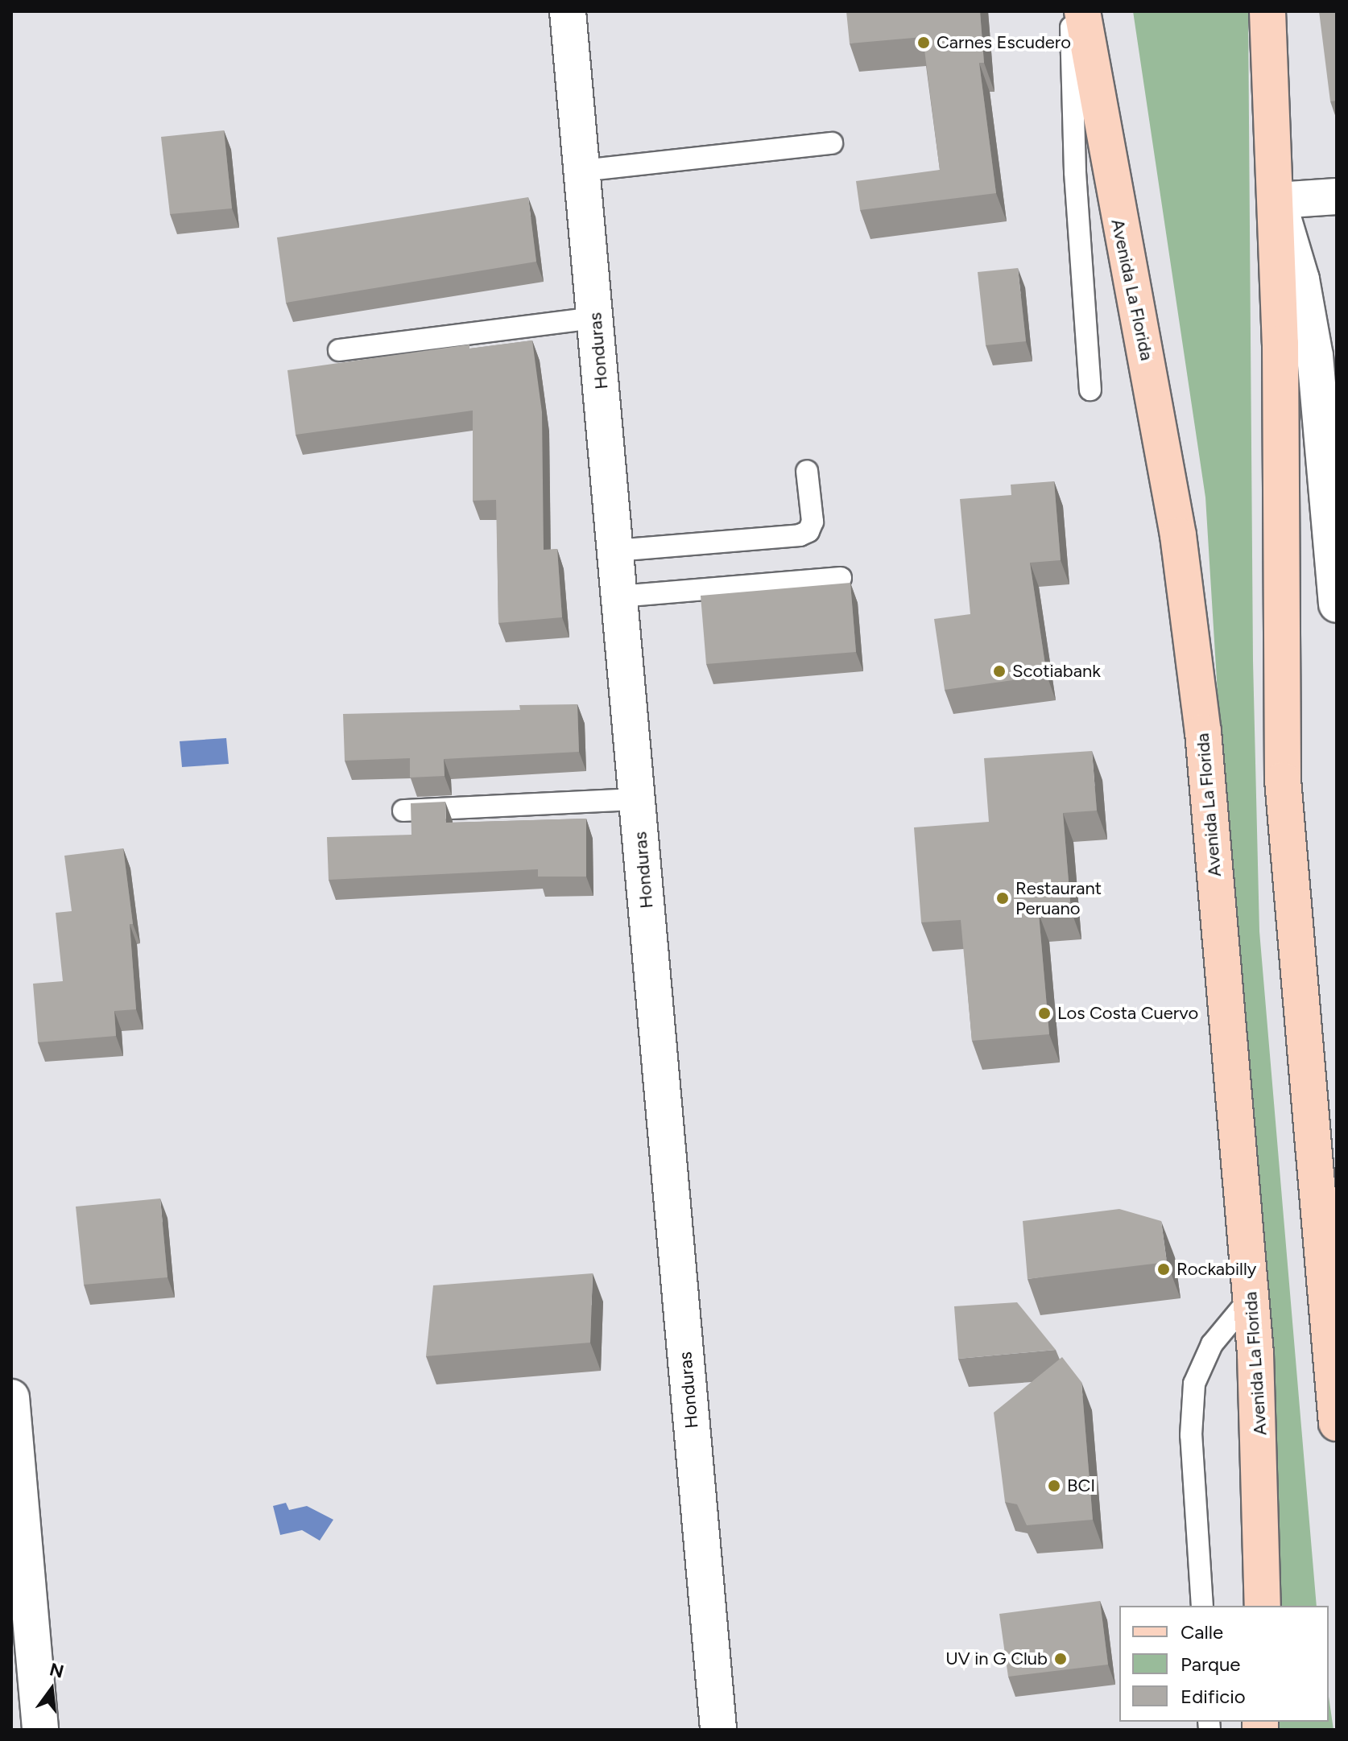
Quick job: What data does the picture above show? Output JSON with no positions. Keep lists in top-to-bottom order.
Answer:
{
  "streets": {
    "main road": ["Avenida La Florida"],
    "street": ["Honduras"]
  },
  "places": [
    "Carnes Escudero",
    "Scotiabank",
    "Restaurant Peruano",
    "Los Costa Cuervo",
    "Rockabilly",
    "BCI",
    "UV in G Club"
  ],
  "legend": ["Calle", "Parque", "Edificio"],
  "north": "top"
}
